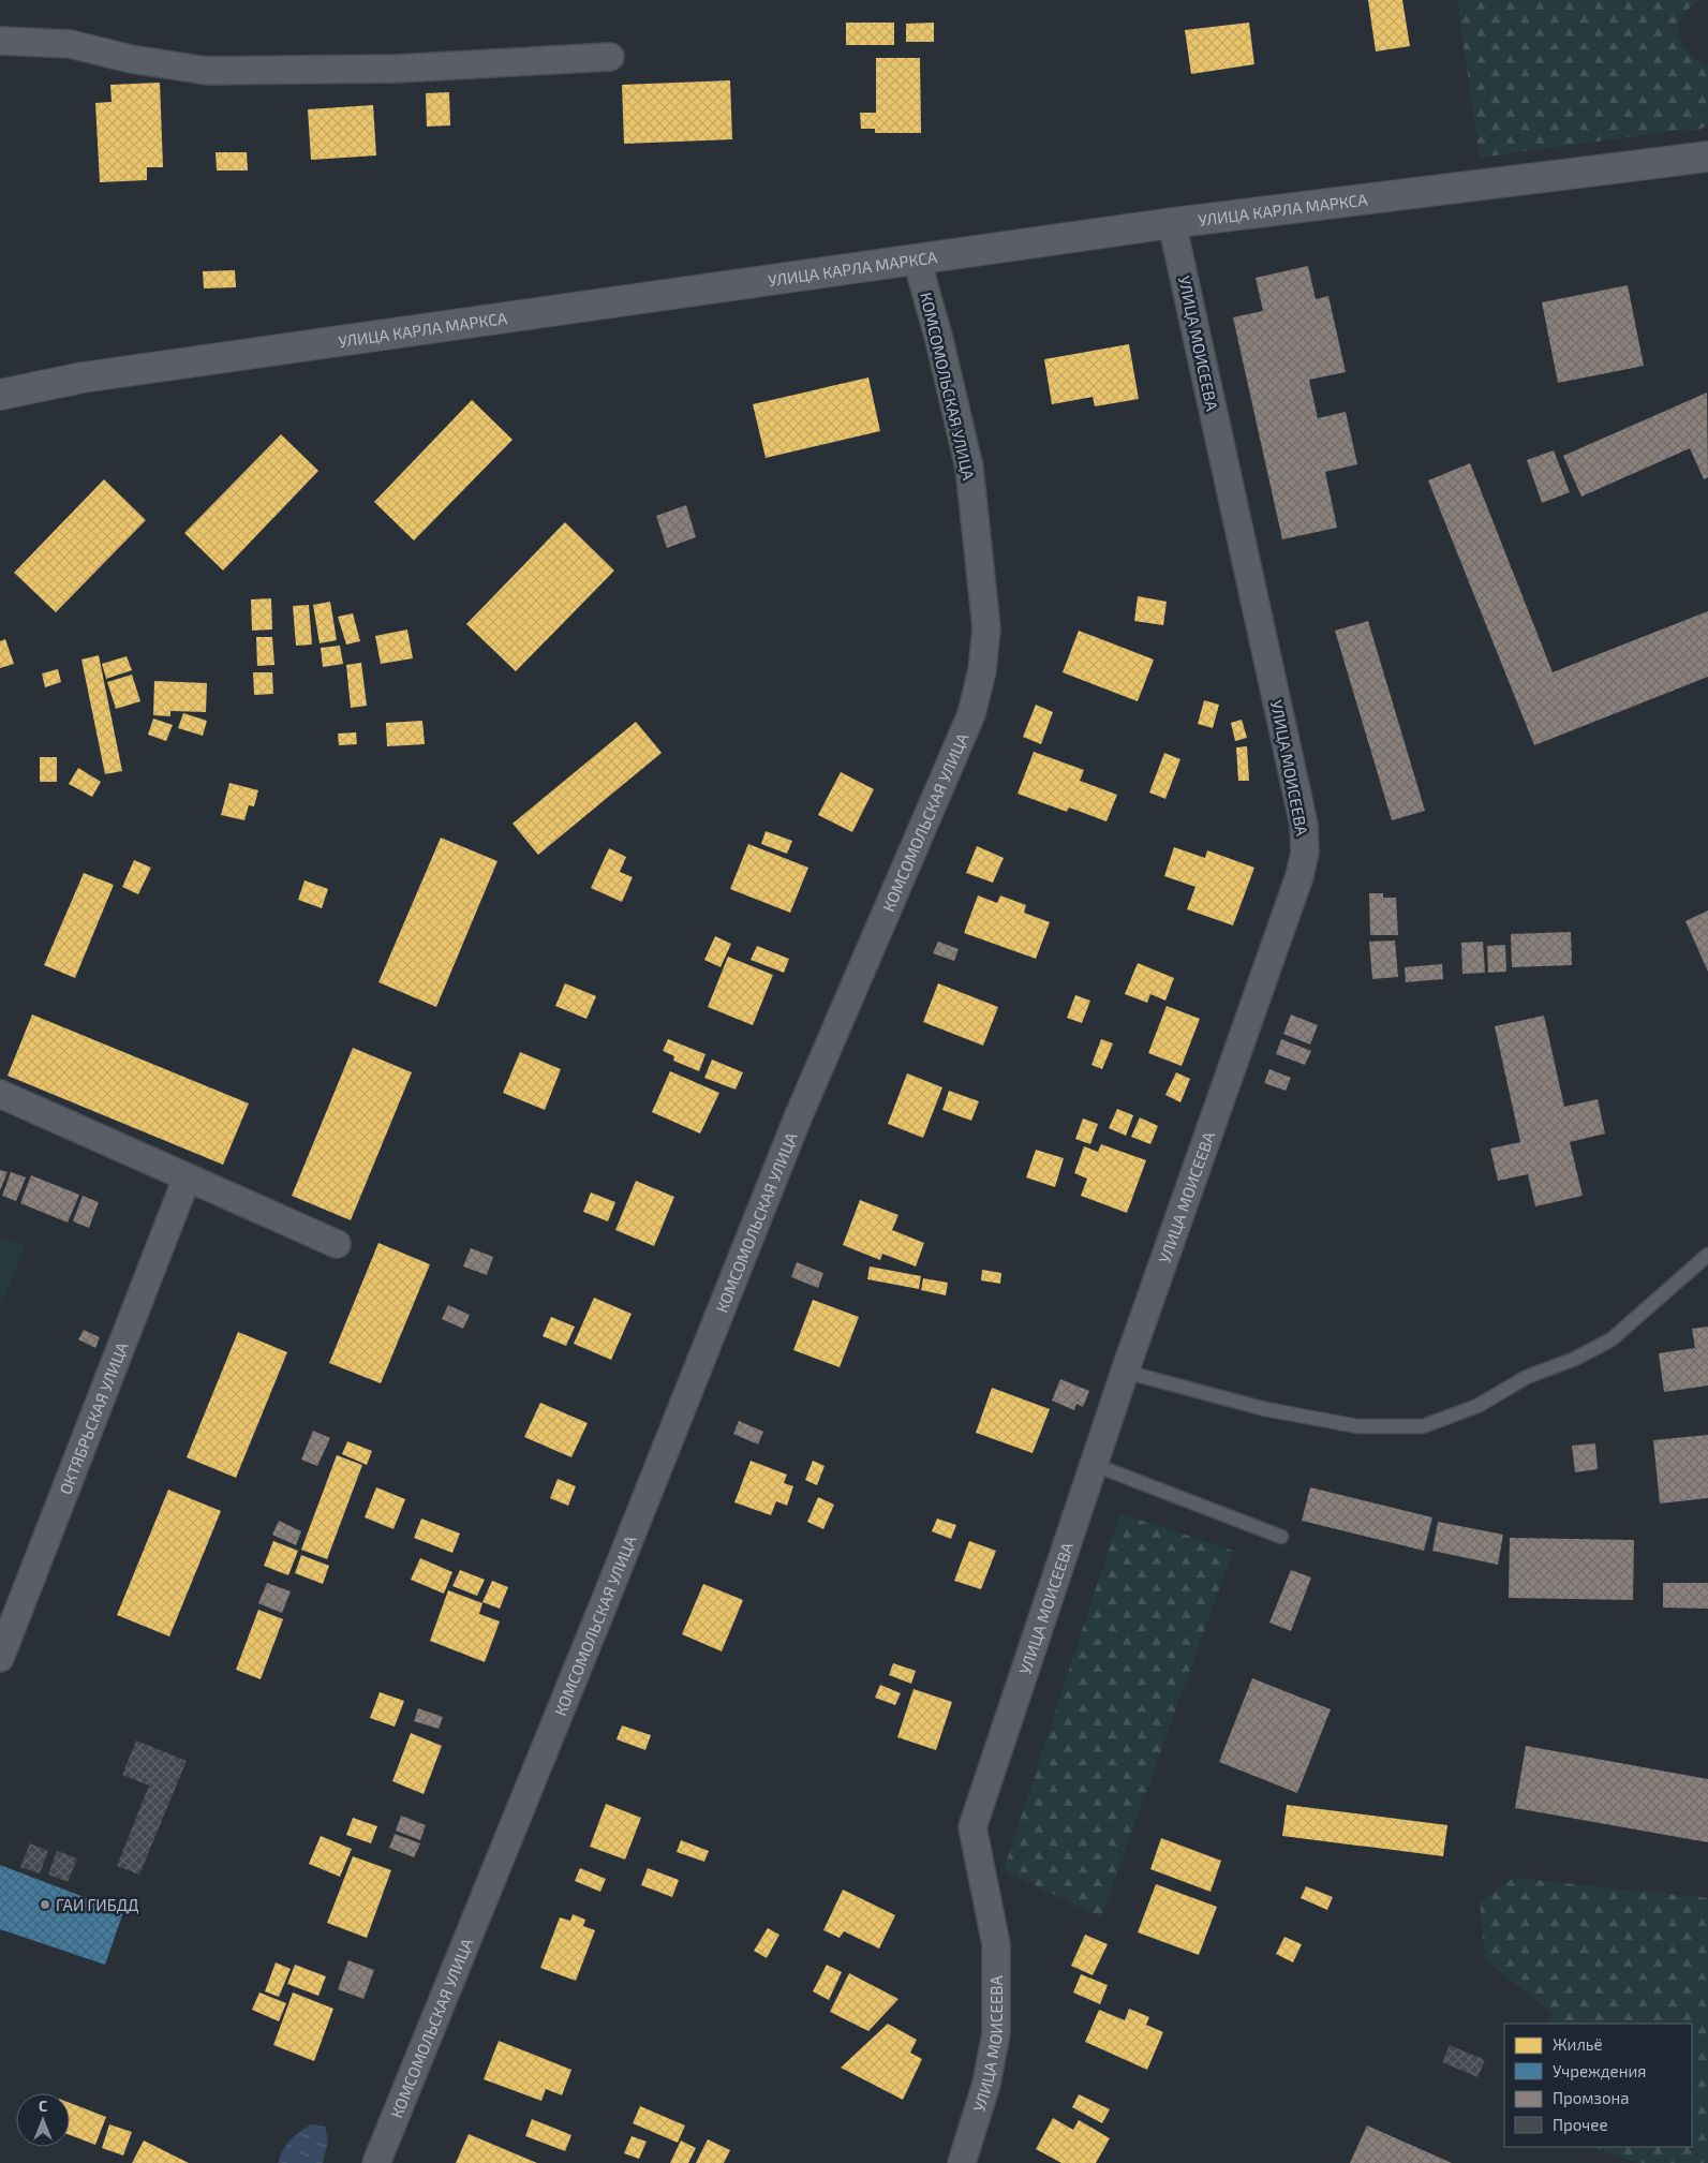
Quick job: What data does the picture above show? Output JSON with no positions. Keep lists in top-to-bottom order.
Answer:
{
  "streets": {
    "street": [
      "УЛИЦА КАРЛА МАРКСА",
      "УЛИЦА МОИСЕЕВА",
      "КОМСОМОЛЬСКАЯ УЛИЦА",
      "ОКТЯБРЬСКАЯ УЛИЦА"
    ]
  },
  "crossings": [
    ["УЛИЦА КАРЛА МАРКСА", "УЛИЦА МОИСЕЕВА"],
    ["УЛИЦА КАРЛА МАРКСА", "КОМСОМОЛЬСКАЯ УЛИЦА"]
  ],
  "places": ["ГАИ ГИБДД"],
  "legend": [
    "Жильё",
    "Учреждения",
    "Промзона",
    "Прочее"
  ],
  "north": "top"
}
